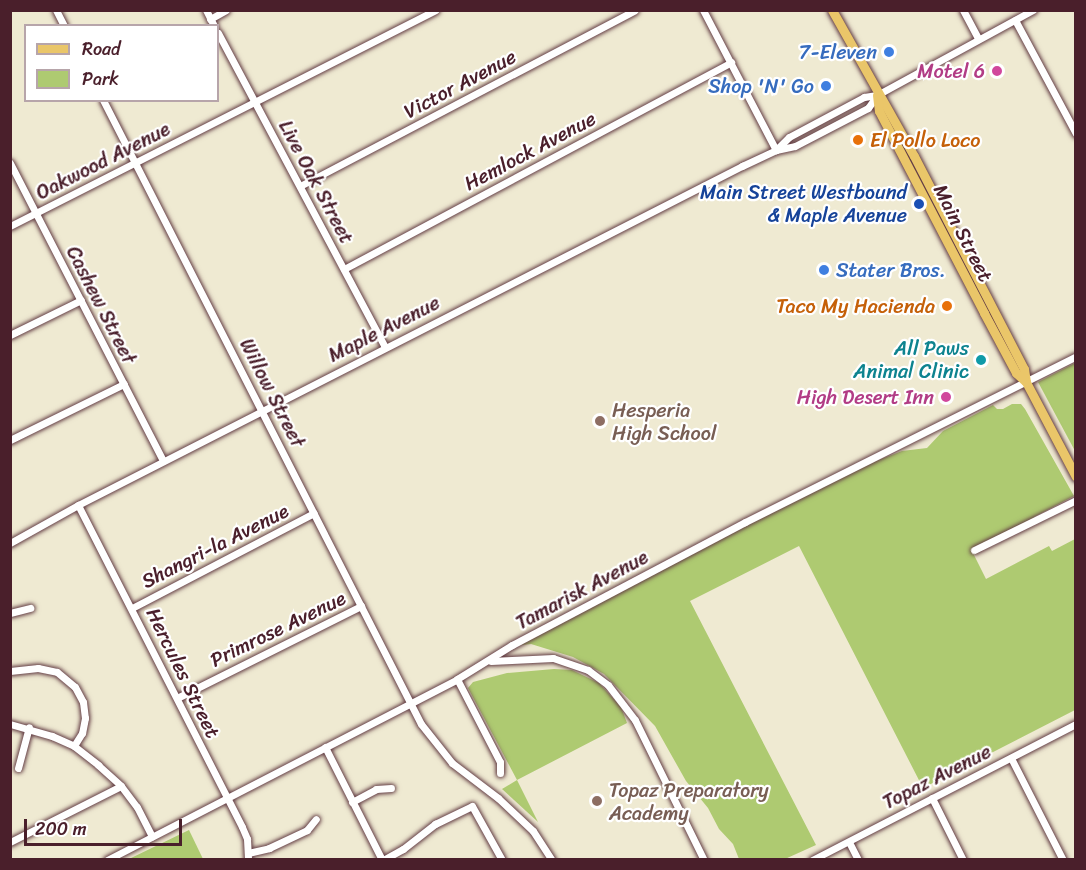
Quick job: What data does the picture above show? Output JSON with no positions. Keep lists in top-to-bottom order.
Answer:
{
  "streets": {
    "main road": ["Main Street"],
    "street": [
      "Victor Avenue",
      "Hemlock Avenue",
      "Oakwood Avenue",
      "Live Oak Street",
      "Cashew Street",
      "Maple Avenue",
      "Willow Street",
      "Shangri-la Avenue",
      "Tamarisk Avenue",
      "Primrose Avenue",
      "Hercules Street",
      "Topaz Avenue"
    ]
  },
  "crossings": [
    ["Victor Avenue", "Live Oak Street"],
    ["Hemlock Avenue", "Live Oak Street"],
    ["Oakwood Avenue", "Live Oak Street"],
    ["Oakwood Avenue", "Cashew Street"],
    ["Oakwood Avenue", "Willow Street"],
    ["Live Oak Street", "Maple Avenue"],
    ["Main Street", "Maple Avenue"],
    ["Main Street", "Tamarisk Avenue"],
    ["Cashew Street", "Maple Avenue"],
    ["Maple Avenue", "Willow Street"],
    ["Maple Avenue", "Hercules Street"],
    ["Willow Street", "Shangri-la Avenue"],
    ["Willow Street", "Tamarisk Avenue"],
    ["Willow Street", "Primrose Avenue"],
    ["Shangri-la Avenue", "Hercules Street"],
    ["Tamarisk Avenue", "Hercules Street"],
    ["Primrose Avenue", "Hercules Street"]
  ],
  "places": [
    "7-Eleven",
    "Motel 6",
    "Shop 'N' Go",
    "El Pollo Loco",
    "Main Street Westbound & Maple Avenue",
    "Stater Bros.",
    "Taco My Hacienda",
    "All Paws Animal Clinic",
    "High Desert Inn",
    "Hesperia High School",
    "Topaz Preparatory Academy"
  ],
  "legend": ["Road", "Park"],
  "scale_bar": "200 m"
}
